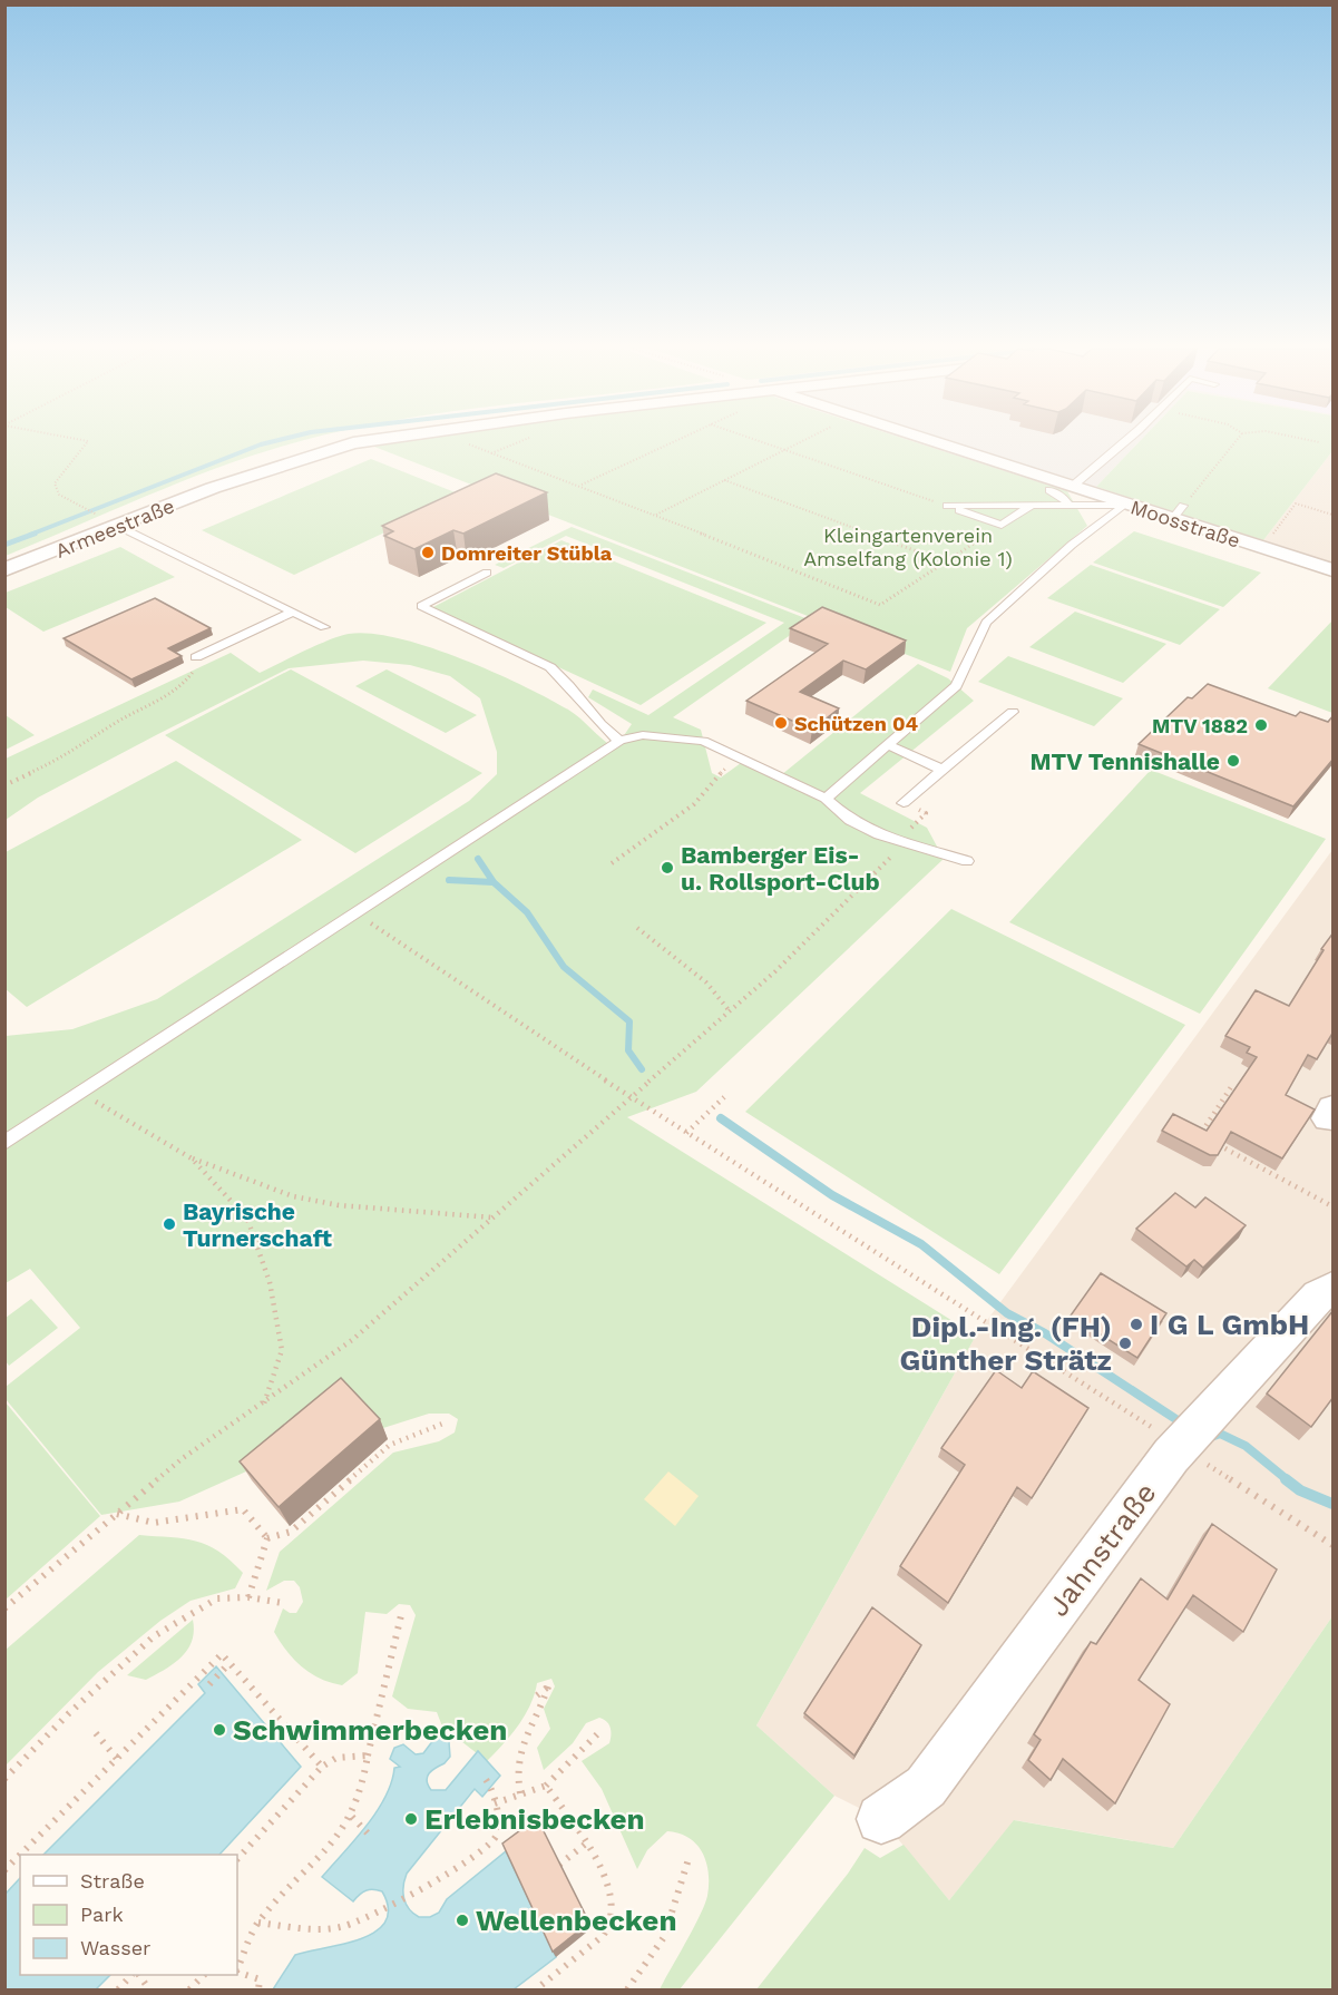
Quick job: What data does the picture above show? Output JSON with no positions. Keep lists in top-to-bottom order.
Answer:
{
  "streets": {
    "street": ["Moosstraße", "Armeestraße", "Jahnstraße"]
  },
  "parks": ["Kleingartenverein Amselfang (Kolonie 1)"],
  "places": [
    "Domreiter Stübla",
    "Schützen 04",
    "MTV 1882",
    "MTV Tennishalle",
    "Bamberger Eis- u. Rollsport-Club",
    "Bayrische Turnerschaft",
    "I G L GmbH",
    "Dipl.-Ing. (FH) Günther Strätz",
    "Schwimmerbecken",
    "Erlebnisbecken",
    "Wellenbecken"
  ],
  "legend": ["Straße", "Park", "Wasser"]
}
